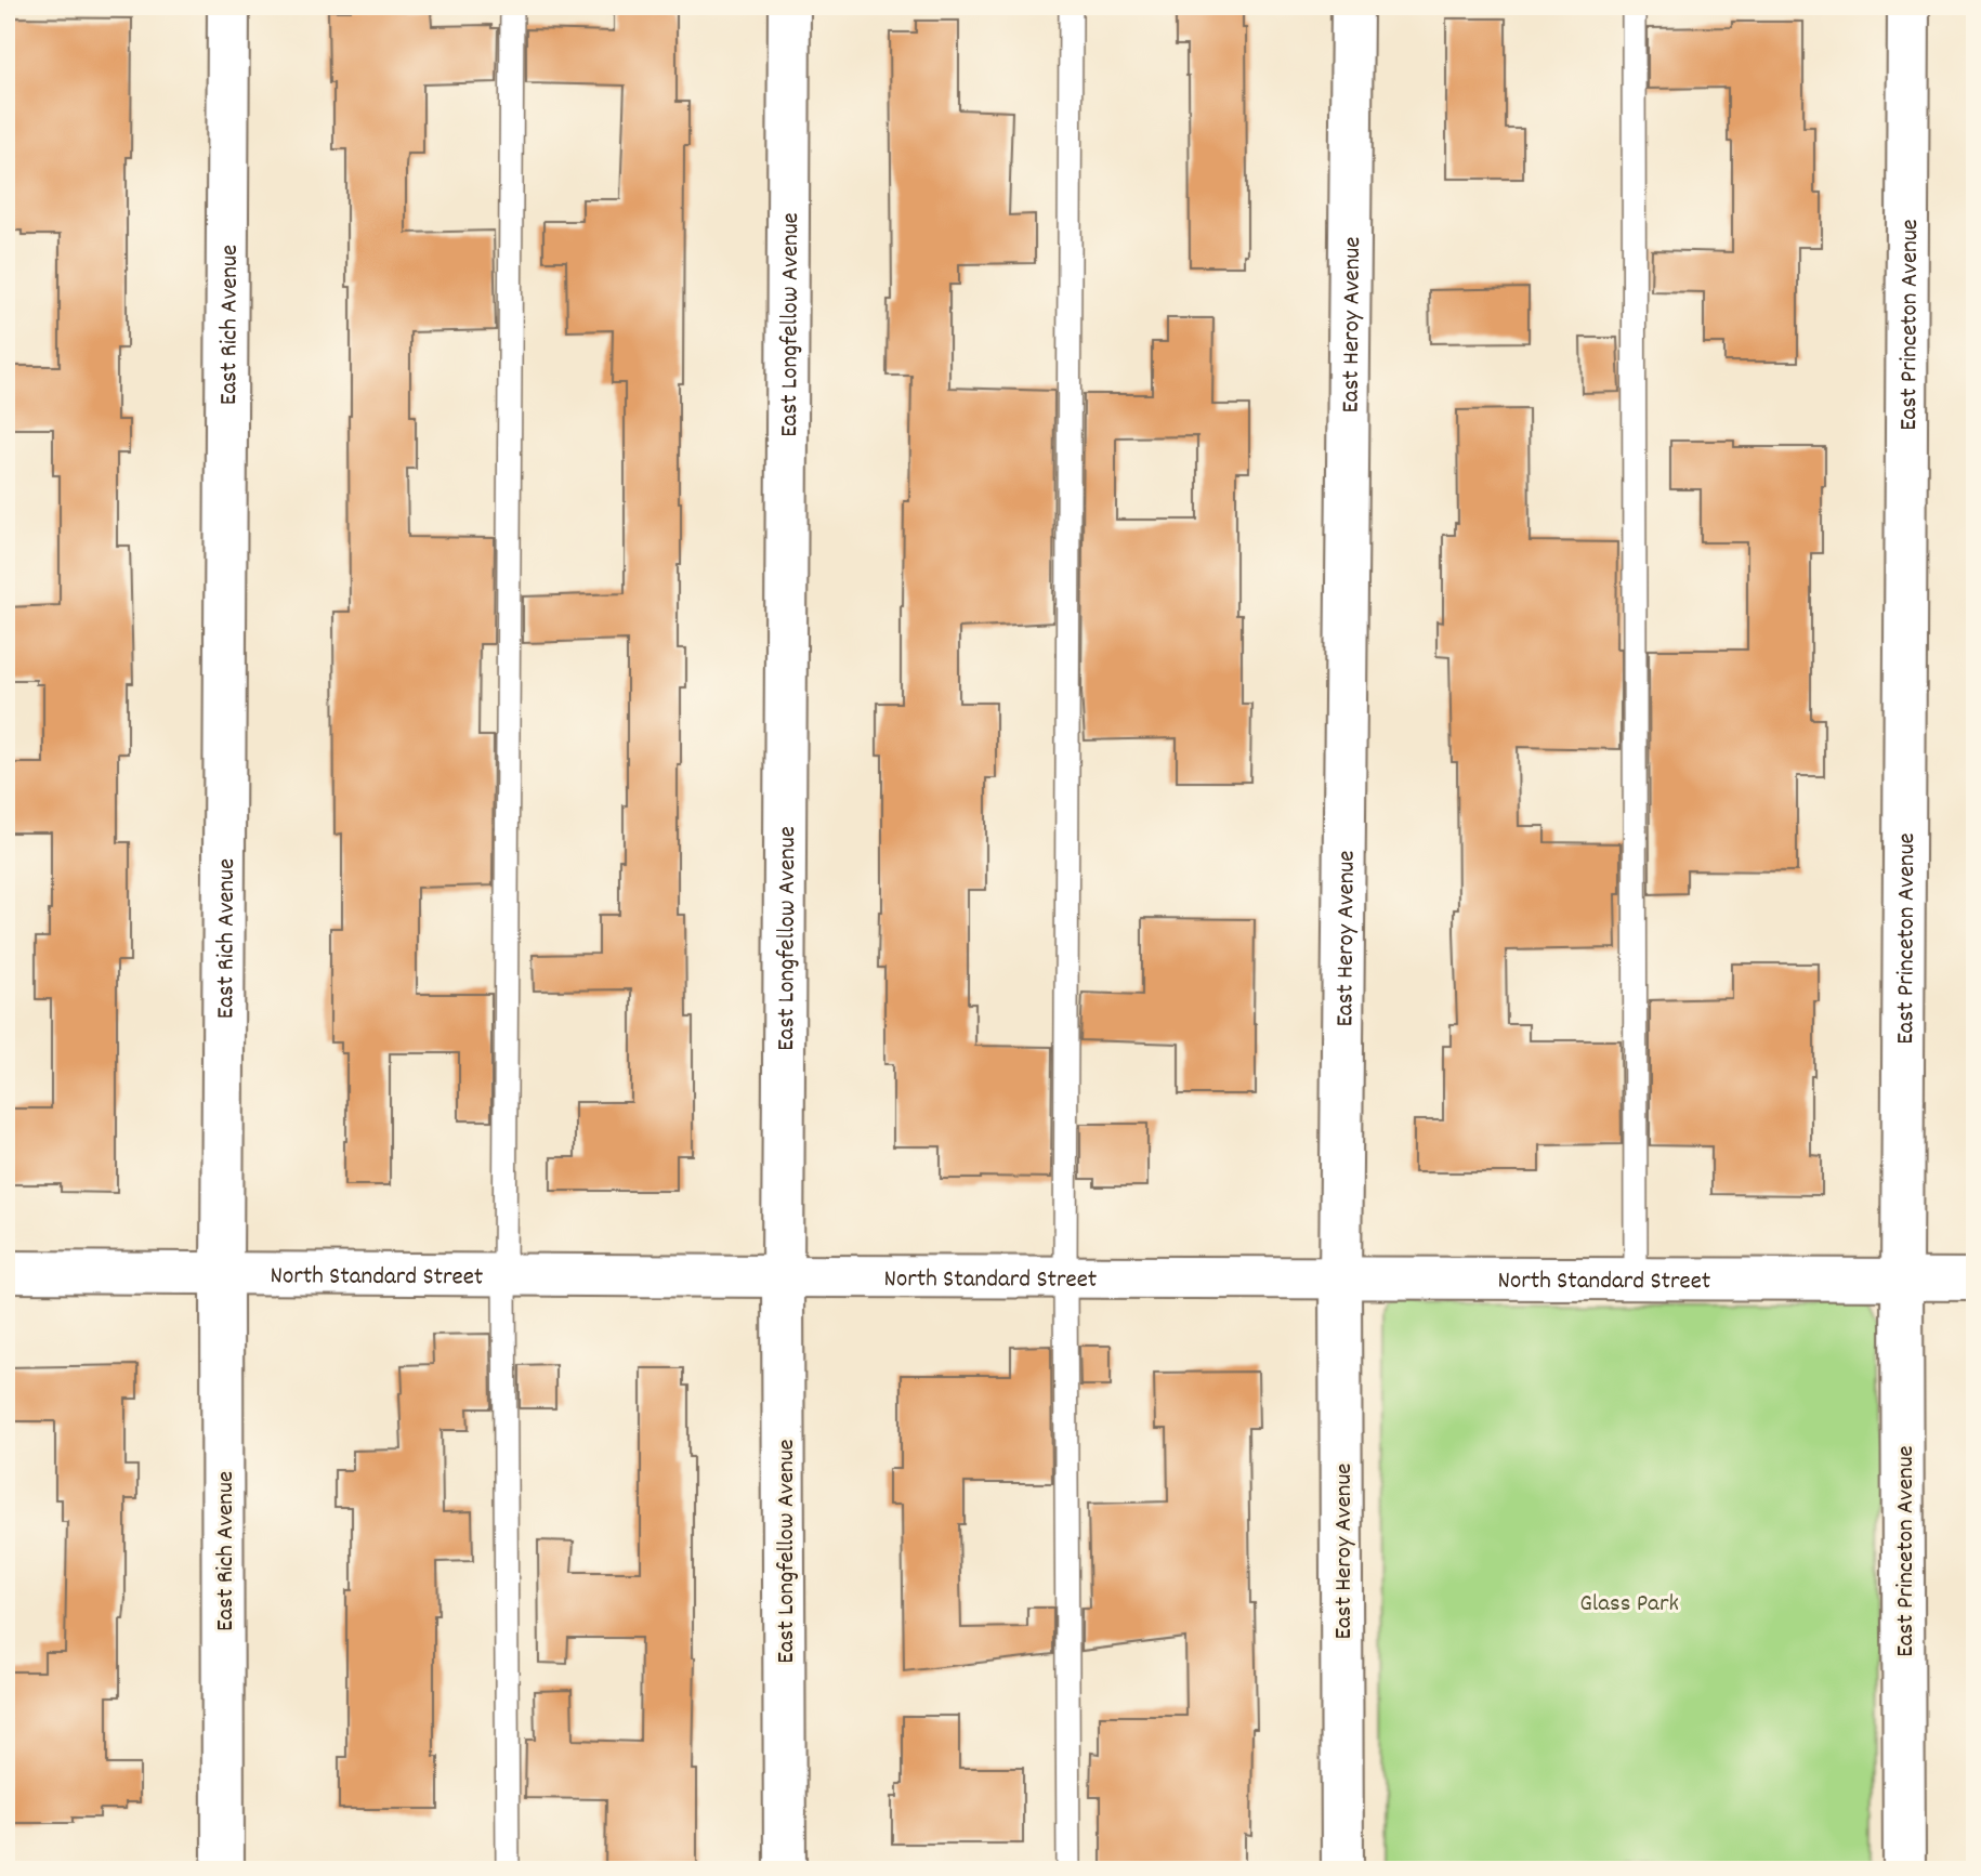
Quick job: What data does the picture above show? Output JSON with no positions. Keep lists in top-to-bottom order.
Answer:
{
  "streets": {
    "street": [
      "East Rich Avenue",
      "East Longfellow Avenue",
      "East Heroy Avenue",
      "East Princeton Avenue",
      "North Standard Street"
    ]
  },
  "crossings": [
    ["East Rich Avenue", "North Standard Street"],
    ["East Longfellow Avenue", "North Standard Street"],
    ["East Heroy Avenue", "North Standard Street"],
    ["East Princeton Avenue", "North Standard Street"]
  ],
  "parks": ["Glass Park"]
}
